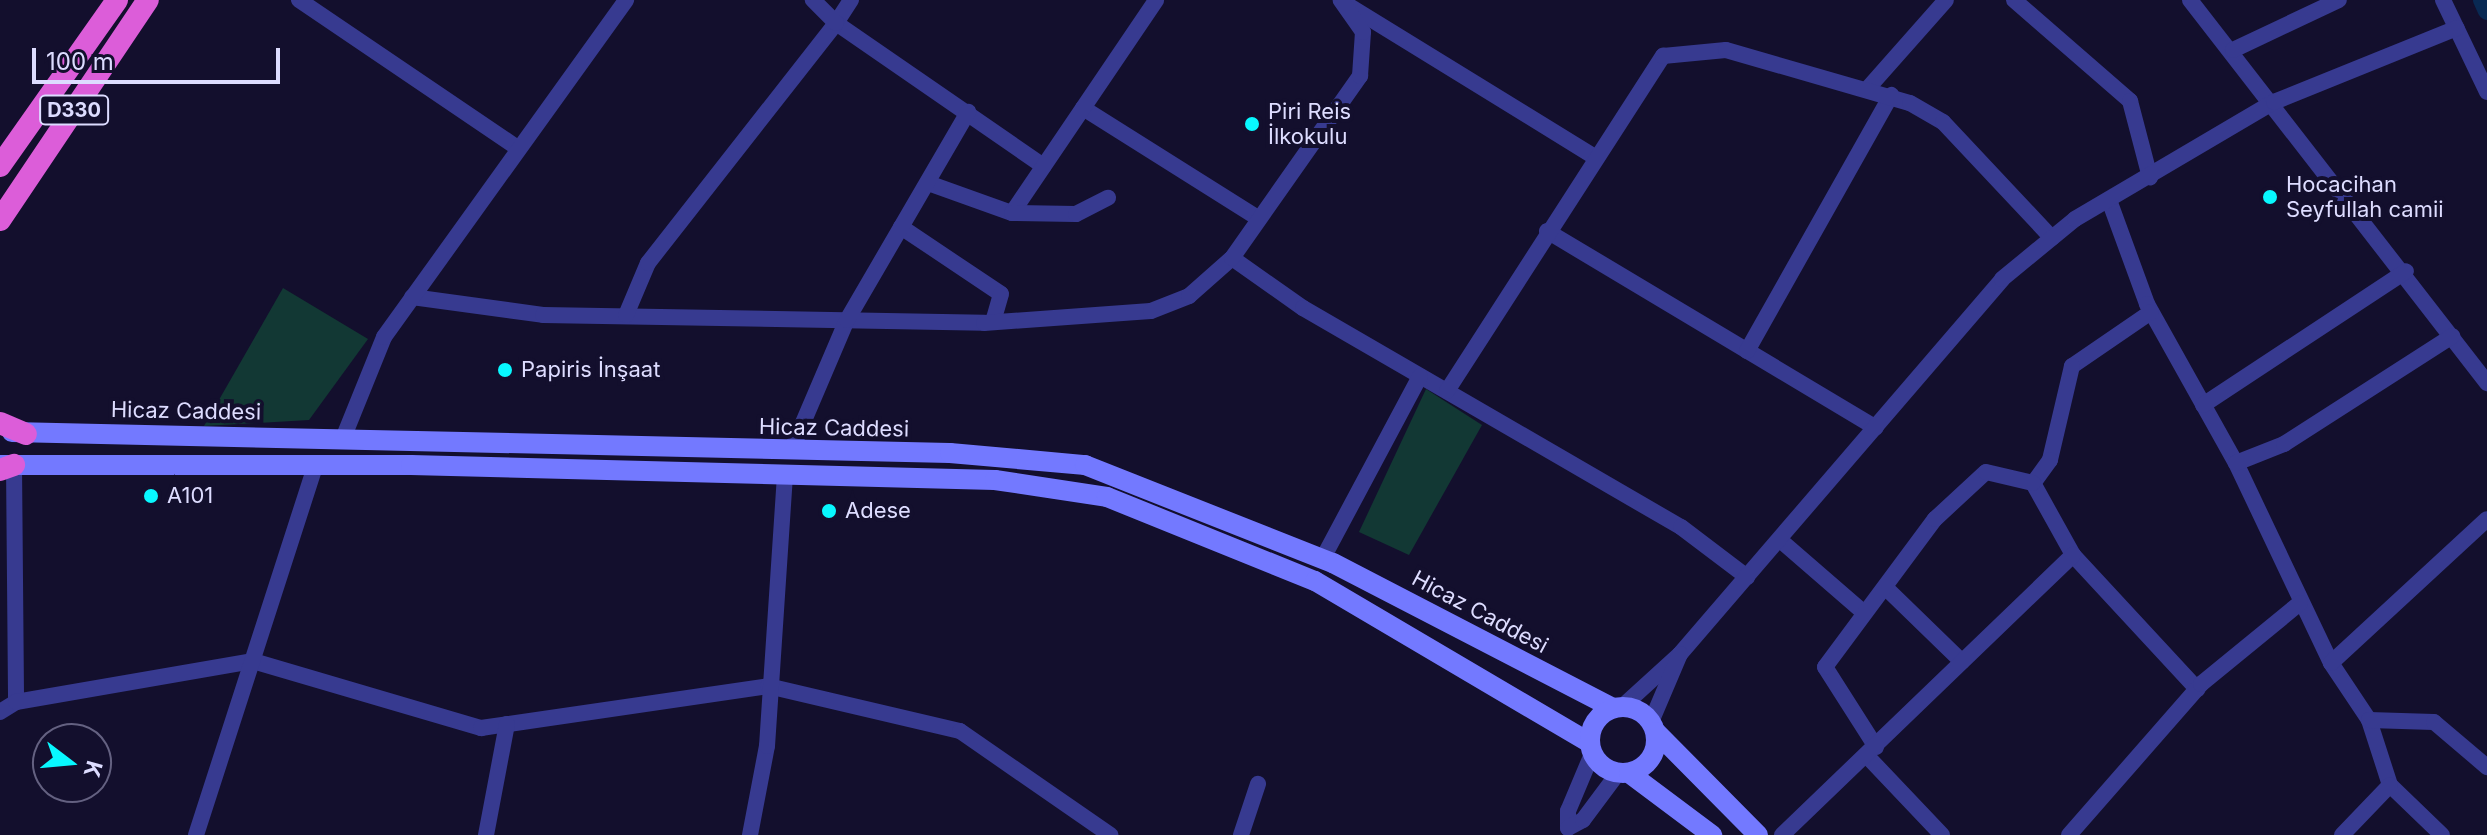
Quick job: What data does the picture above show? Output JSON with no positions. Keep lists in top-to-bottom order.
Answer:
{
  "streets": {
    "highway": ["D330"],
    "main road": ["Hicaz Caddesi"]
  },
  "places": [
    "Piri Reis İlkokulu",
    "Hocacihan Seyfullah camii",
    "Papiris İnşaat",
    "A101",
    "Adese"
  ],
  "scale_bar": "100 m",
  "north": "right"
}
